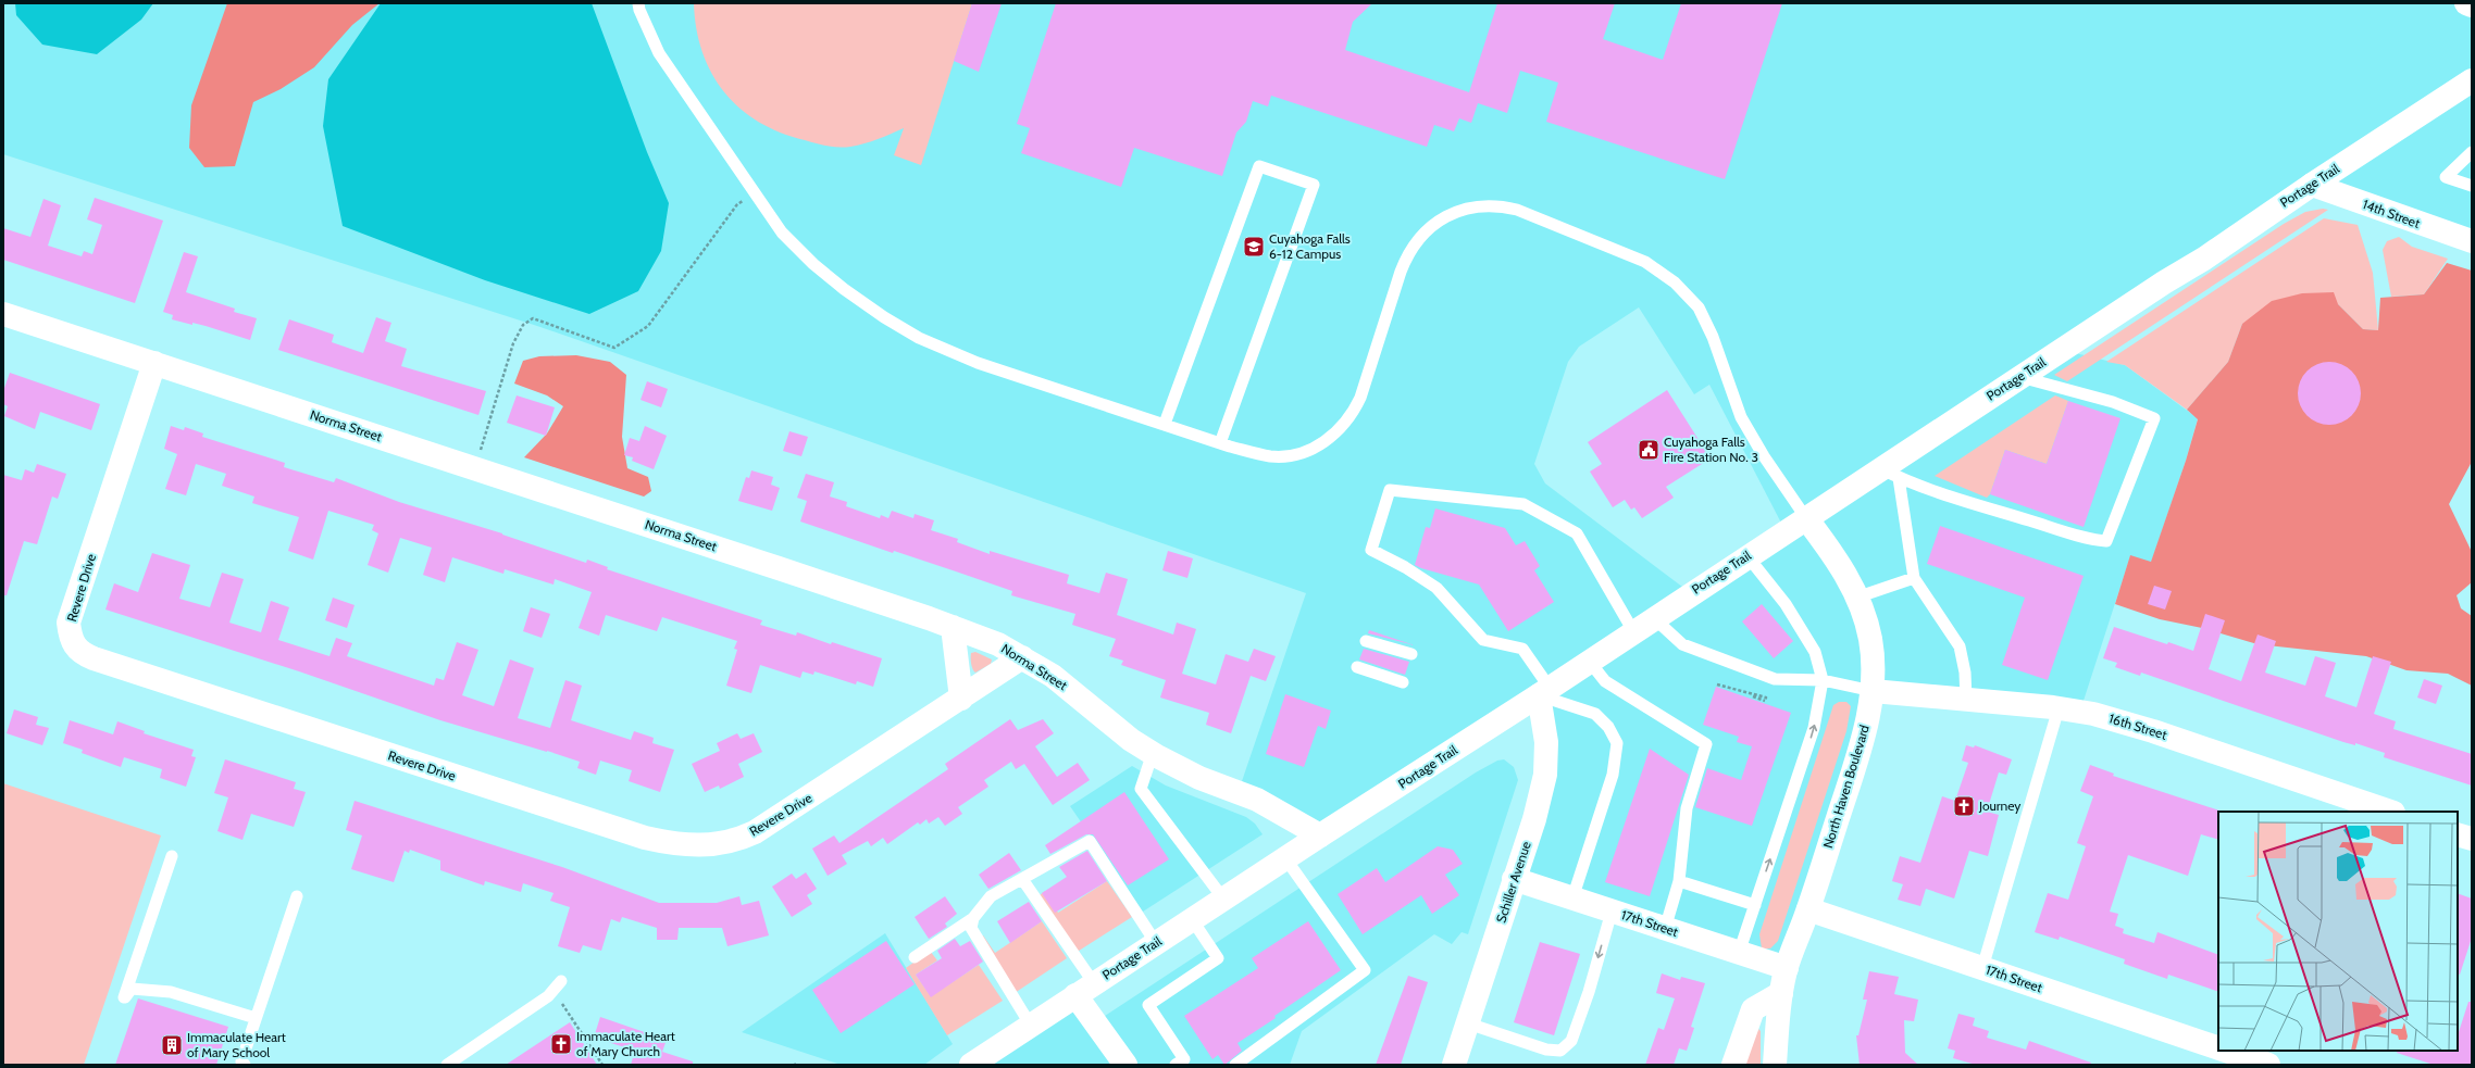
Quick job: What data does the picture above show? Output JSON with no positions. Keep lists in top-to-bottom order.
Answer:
{
  "streets": {
    "street": [
      "Portage Trail",
      "14th Street",
      "Norma Street",
      "Revere Drive",
      "16th Street",
      "North Haven Boulevard",
      "Schiller Avenue",
      "17th Street"
    ]
  },
  "crossings": [
    ["Portage Trail", "14th Street"],
    ["Portage Trail", "Norma Street"],
    ["Portage Trail", "North Haven Boulevard"],
    ["Portage Trail", "Schiller Avenue"],
    ["Norma Street", "Revere Drive"],
    ["16th Street", "North Haven Boulevard"],
    ["North Haven Boulevard", "17th Street"],
    ["Schiller Avenue", "17th Street"]
  ],
  "places": {
    "school or university": ["Cuyahoga Falls 6-12 Campus"],
    "public building": ["Cuyahoga Falls Fire Station No. 3"],
    "church": ["Journey", "Immaculate Heart of Mary Church"],
    "building": ["Immaculate Heart of Mary School"]
  }
}
